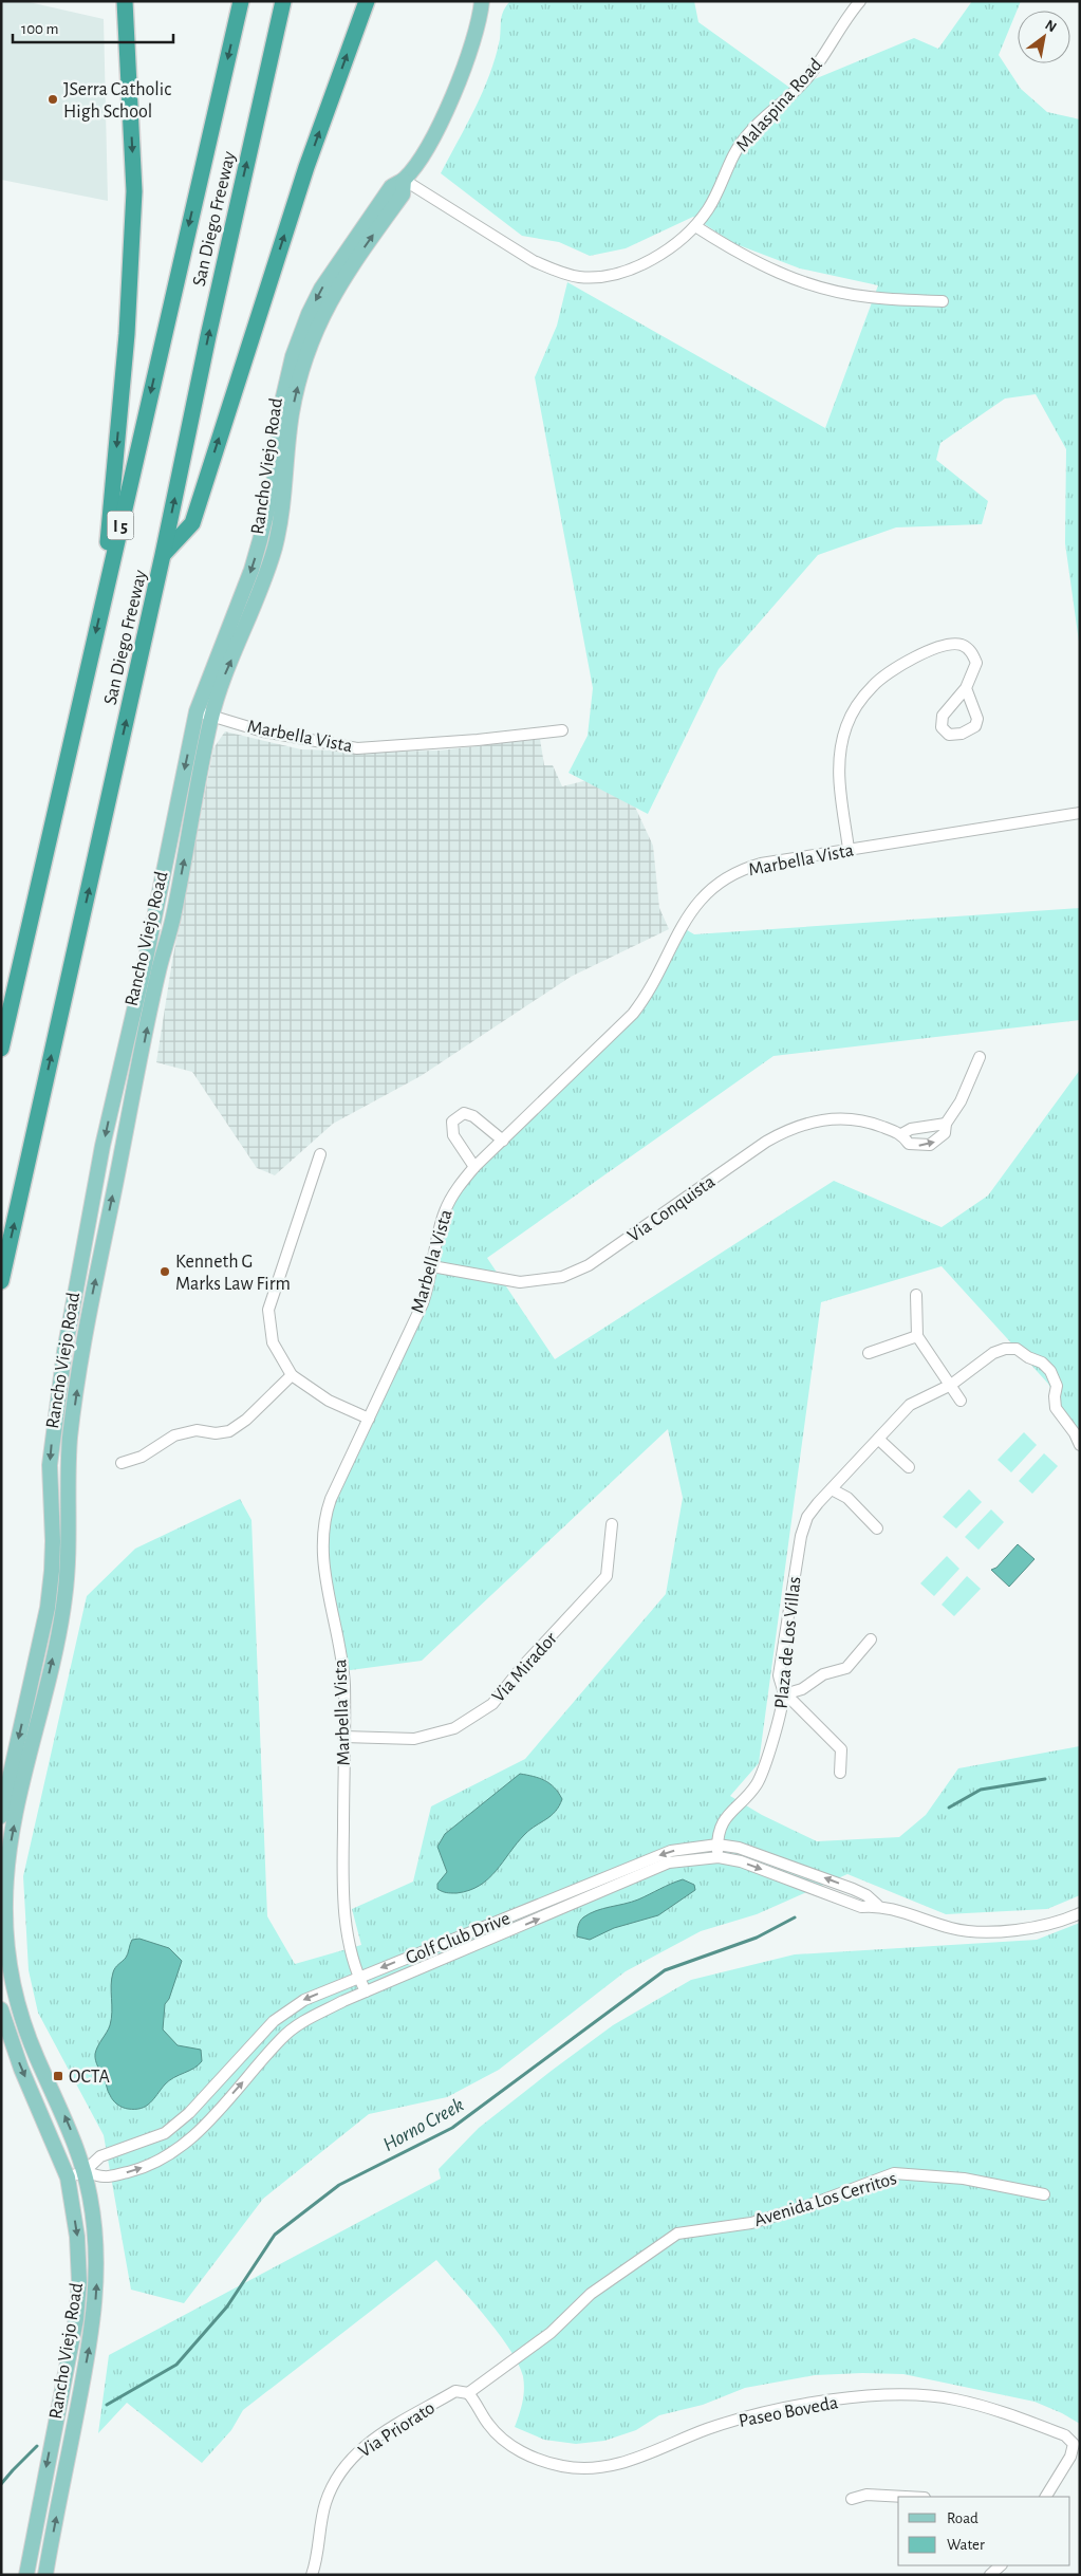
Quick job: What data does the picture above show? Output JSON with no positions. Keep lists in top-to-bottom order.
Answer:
{
  "streets": {
    "highway": ["San Diego Freeway", "I 5"],
    "main road": ["Rancho Viejo Road"],
    "street": [
      "Malaspina Road",
      "Marbella Vista",
      "Via Conquista",
      "Plaza de Los Villas",
      "Via Mirador",
      "Golf Club Drive",
      "Avenida Los Cerritos",
      "Paseo Boveda",
      "Via Priorato"
    ]
  },
  "crossings": [
    ["Malaspina Road", "Rancho Viejo Road"],
    ["Rancho Viejo Road", "Marbella Vista"],
    ["Rancho Viejo Road", "Golf Club Drive"],
    ["Marbella Vista", "Via Conquista"],
    ["Marbella Vista", "Via Mirador"],
    ["Marbella Vista", "Golf Club Drive"],
    ["Plaza de Los Villas", "Golf Club Drive"],
    ["Avenida Los Cerritos", "Paseo Boveda"],
    ["Avenida Los Cerritos", "Via Priorato"],
    ["Paseo Boveda", "Via Priorato"]
  ],
  "water": ["Horno Creek"],
  "places": {
    "other": ["JSerra Catholic High School", "Kenneth G Marks Law Firm"],
    "transit": ["OCTA"]
  },
  "legend": ["Road", "Water"],
  "scale_bar": "100 m",
  "north": "top right"
}
